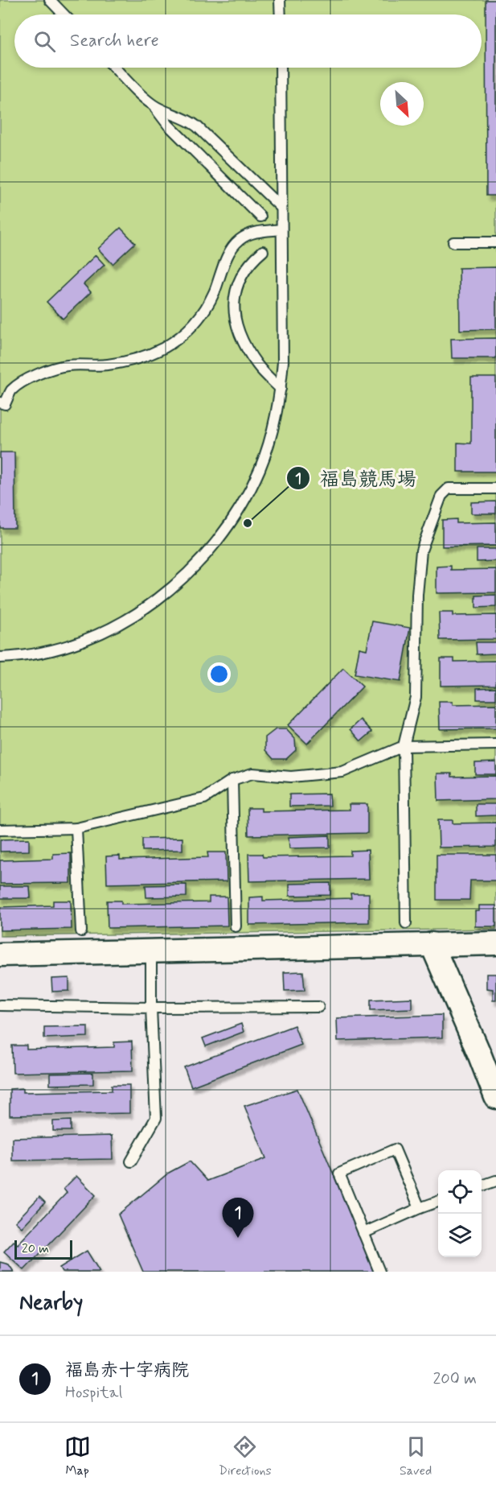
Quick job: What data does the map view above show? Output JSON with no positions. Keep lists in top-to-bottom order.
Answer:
{
  "places": ["福島競馬場"],
  "scale_bar": "20 m",
  "north": "bottom right",
  "page": {
    "search": "Search here",
    "pins": "1",
    "scale": "20 m",
    "heading": "Nearby",
    "list": [
      {
        "mark": "1",
        "name": "福島赤十字病院",
        "note": "Hospital",
        "value": "200 m"
      }
    ],
    "nav": ["Map", "Directions", "Saved"]
  }
}
